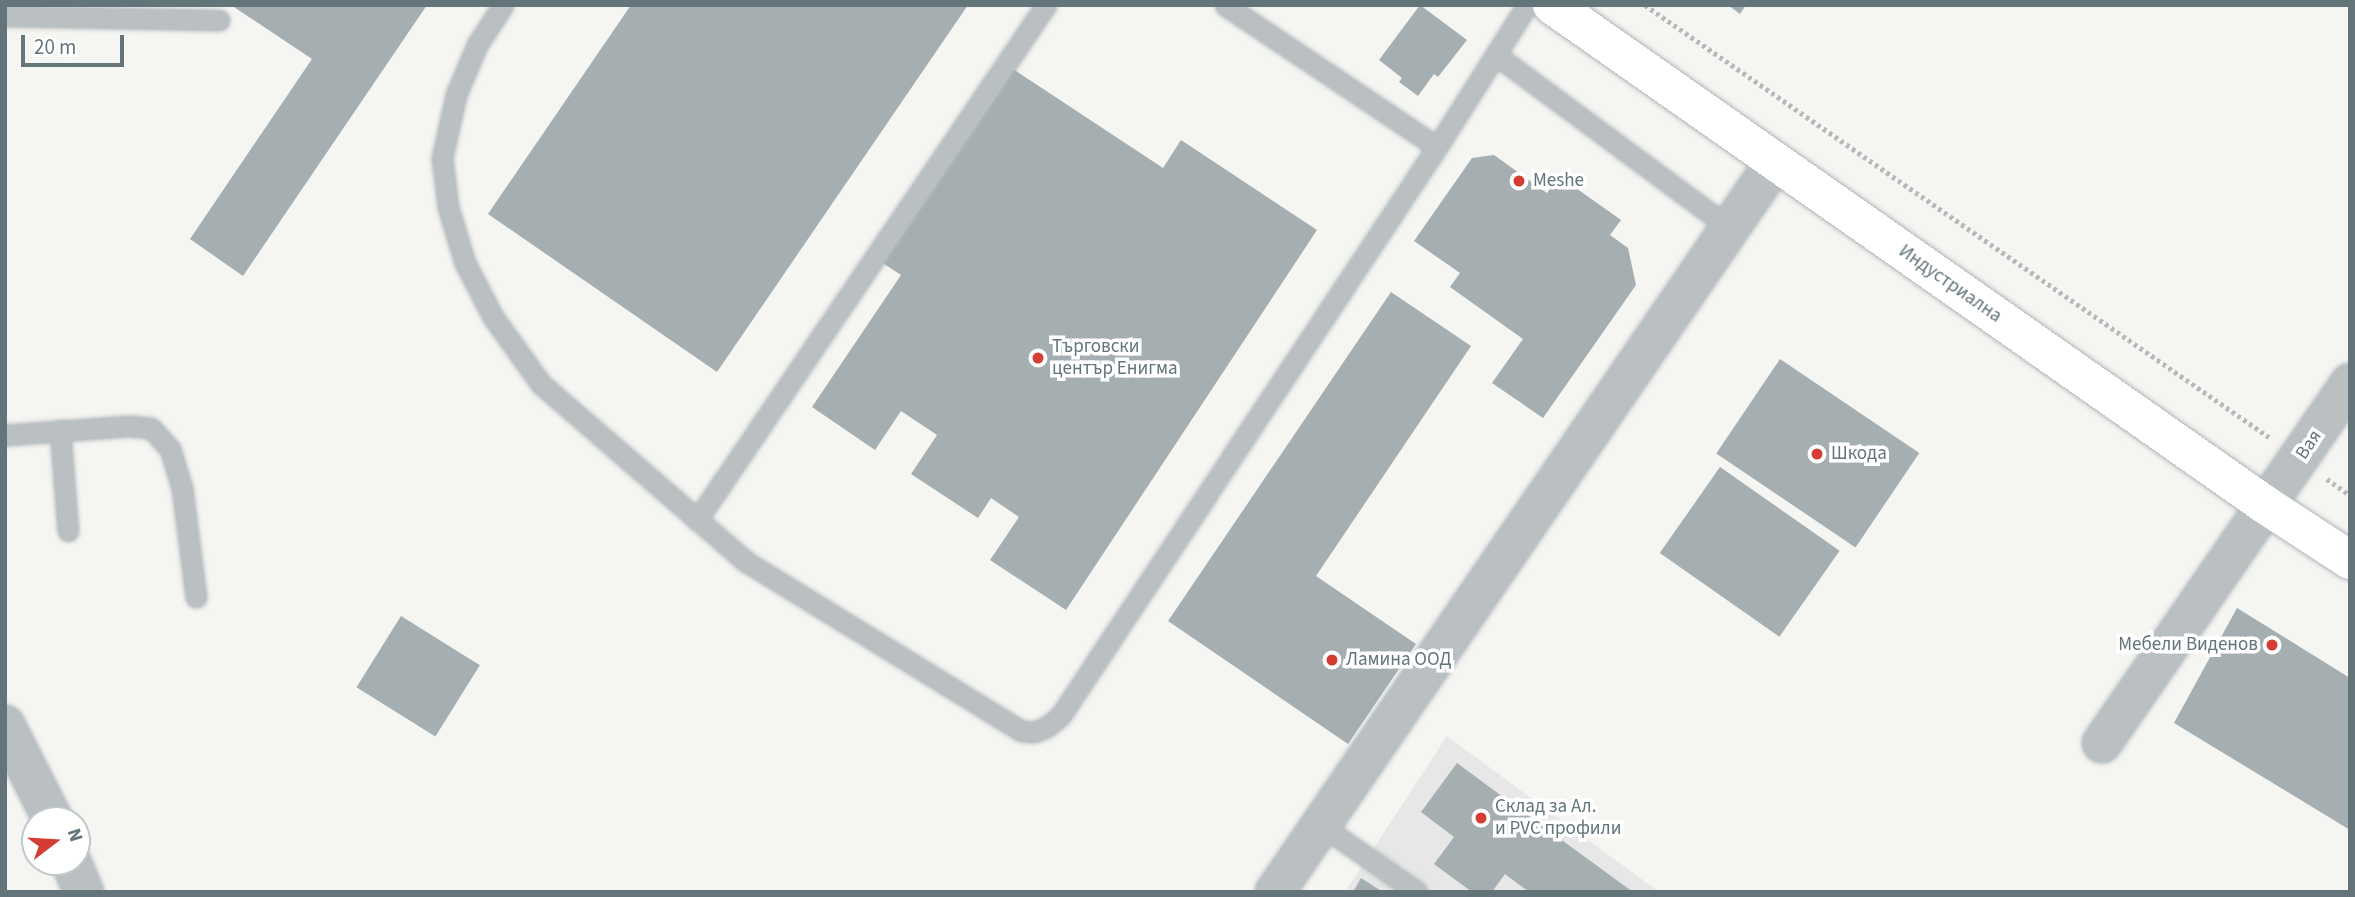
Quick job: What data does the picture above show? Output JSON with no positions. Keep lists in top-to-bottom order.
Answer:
{
  "streets": {
    "main road": ["Индустриална"],
    "street": ["Вая"]
  },
  "crossings": [
    ["Индустриална", "Вая"]
  ],
  "places": [
    "Meshe",
    "Търговски център Енигма",
    "Шкода",
    "Мебели Виденов",
    "Ламина ООД",
    "Склад за Ал. и PVC профили"
  ],
  "scale_bar": "20 m",
  "north": "right"
}
